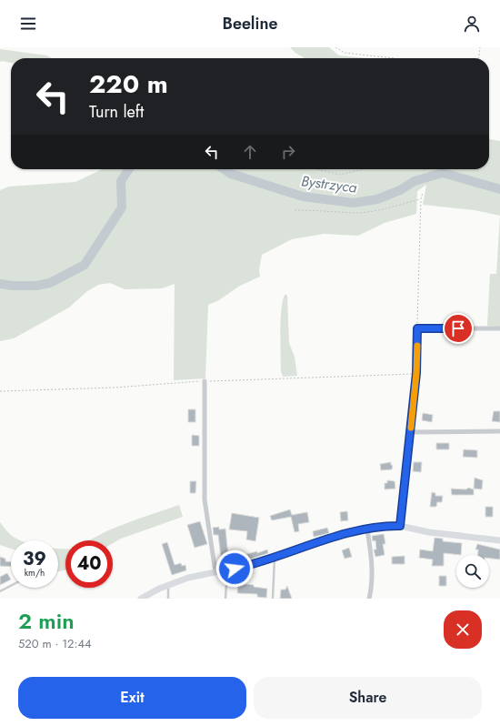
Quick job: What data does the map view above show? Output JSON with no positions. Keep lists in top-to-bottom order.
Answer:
{
  "water": ["Bystrzyca"],
  "page": {
    "header": "Beeline",
    "turn": ["220 m", "Turn left"],
    "speed": "39 km/h",
    "limit": "40",
    "heading": ["2 min", "520 m · 12:44"],
    "buttons": ["Exit", "Share"]
  }
}
